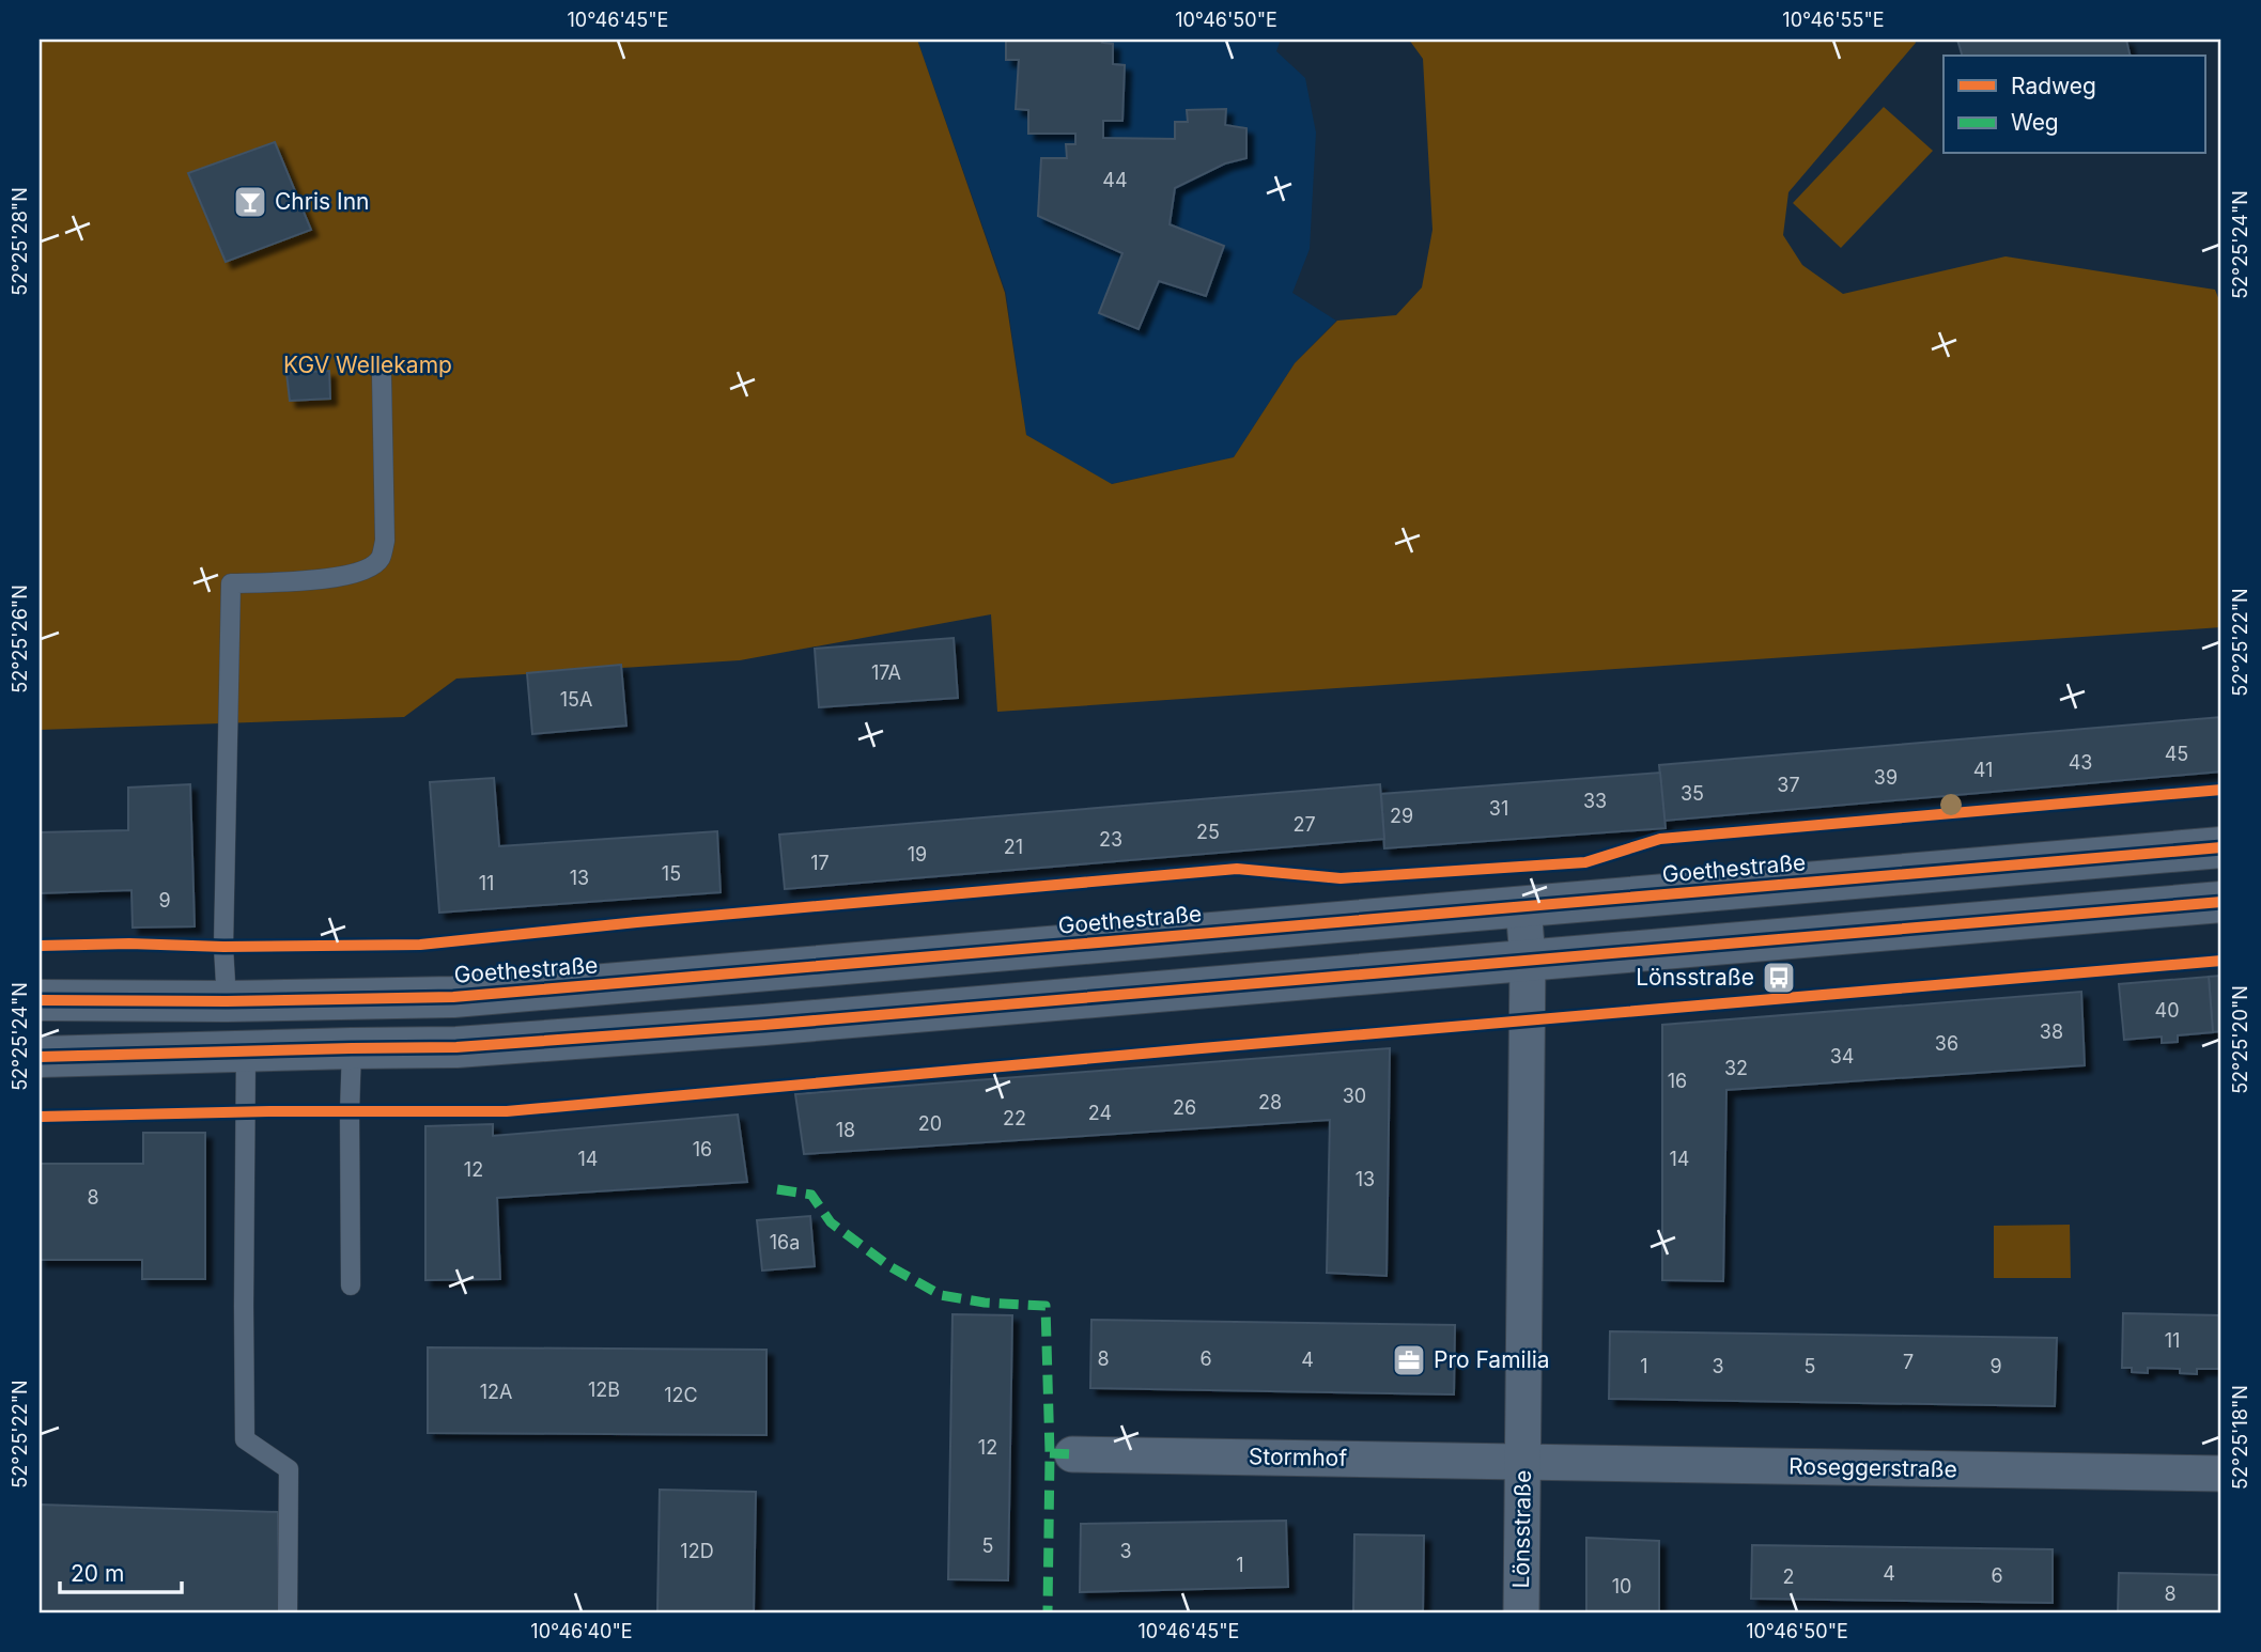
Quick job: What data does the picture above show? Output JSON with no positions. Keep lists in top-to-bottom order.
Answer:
{
  "streets": {
    "street": [
      "Goethestraße",
      "Stormhof",
      "Roseggerstraße",
      "Lönsstraße"
    ]
  },
  "crossings": [
    ["Goethestraße", "Lönsstraße"],
    ["Stormhof", "Roseggerstraße"],
    ["Stormhof", "Lönsstraße"],
    ["Roseggerstraße", "Lönsstraße"]
  ],
  "parks": ["KGV Wellekamp"],
  "places": {
    "bar": ["Chris Inn"],
    "bus stop": ["Lönsstraße"],
    "office": ["Pro Familia"]
  },
  "house_numbers": [
    "44",
    "17A",
    "15A",
    "45",
    "43",
    "41",
    "39",
    "37",
    "35",
    "33",
    "31",
    "29",
    "27",
    "25",
    "23",
    "21",
    "19",
    "17",
    "15",
    "13",
    "11",
    "9",
    "40",
    "38",
    "36",
    "34",
    "32",
    "16",
    "30",
    "28",
    "26",
    "24",
    "22",
    "20",
    "18",
    "16",
    "14",
    "14",
    "12",
    "13",
    "8",
    "16a",
    "11",
    "8",
    "6",
    "4",
    "7",
    "1",
    "3",
    "5",
    "9",
    "12B",
    "12A",
    "12C",
    "12",
    "5",
    "12D",
    "3",
    "1",
    "4",
    "6",
    "2",
    "10",
    "8"
  ],
  "legend": ["Radweg", "Weg"],
  "scale_bar": "20 m",
  "coordinates": [
    "10°46'45\"E",
    "10°46'50\"E",
    "10°46'55\"E",
    "52°25'28\"N",
    "52°25'24\"N",
    "52°25'26\"N",
    "52°25'22\"N",
    "52°25'20\"N",
    "52°25'18\"N",
    "10°46'40\"E"
  ]
}
